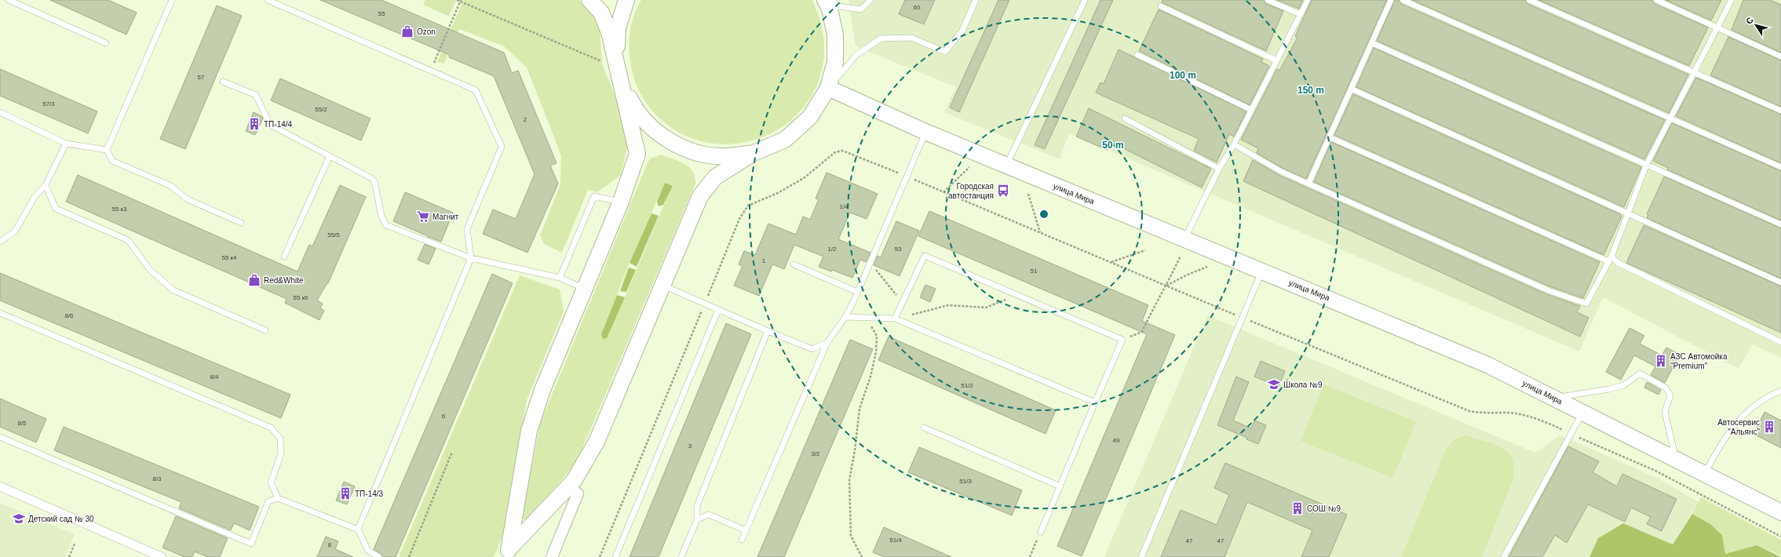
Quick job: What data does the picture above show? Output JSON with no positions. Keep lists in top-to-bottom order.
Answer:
{
  "streets": {
    "main road": ["улица Мира"]
  },
  "places": {
    "shop": ["Ozon", "Red&White"],
    "building": [
      "ТП-14/4",
      "АЗС Автомойка \"Premium\"",
      "Автосервис \"Альянс\"",
      "ТП-14/3",
      "СОШ №9"
    ],
    "bus stop": ["Городская автостанция"],
    "supermarket": ["Магнит"],
    "school or university": ["Школа №9", "Детский сад № 30"]
  },
  "house_numbers": [
    "60",
    "55",
    "57",
    "57/3",
    "55/2",
    "2",
    "1/4",
    "55 к3",
    "55/5",
    "1/2",
    "53",
    "55 к4",
    "1",
    "51",
    "55 к6",
    "8/6",
    "8/4",
    "51/2",
    "6",
    "8/5",
    "49",
    "3",
    "3/2",
    "8/3",
    "51/3",
    "51/4",
    "47",
    "47",
    "8"
  ],
  "north": "top left",
  "rings": ["100 m", "150 m", "50 m"]
}
